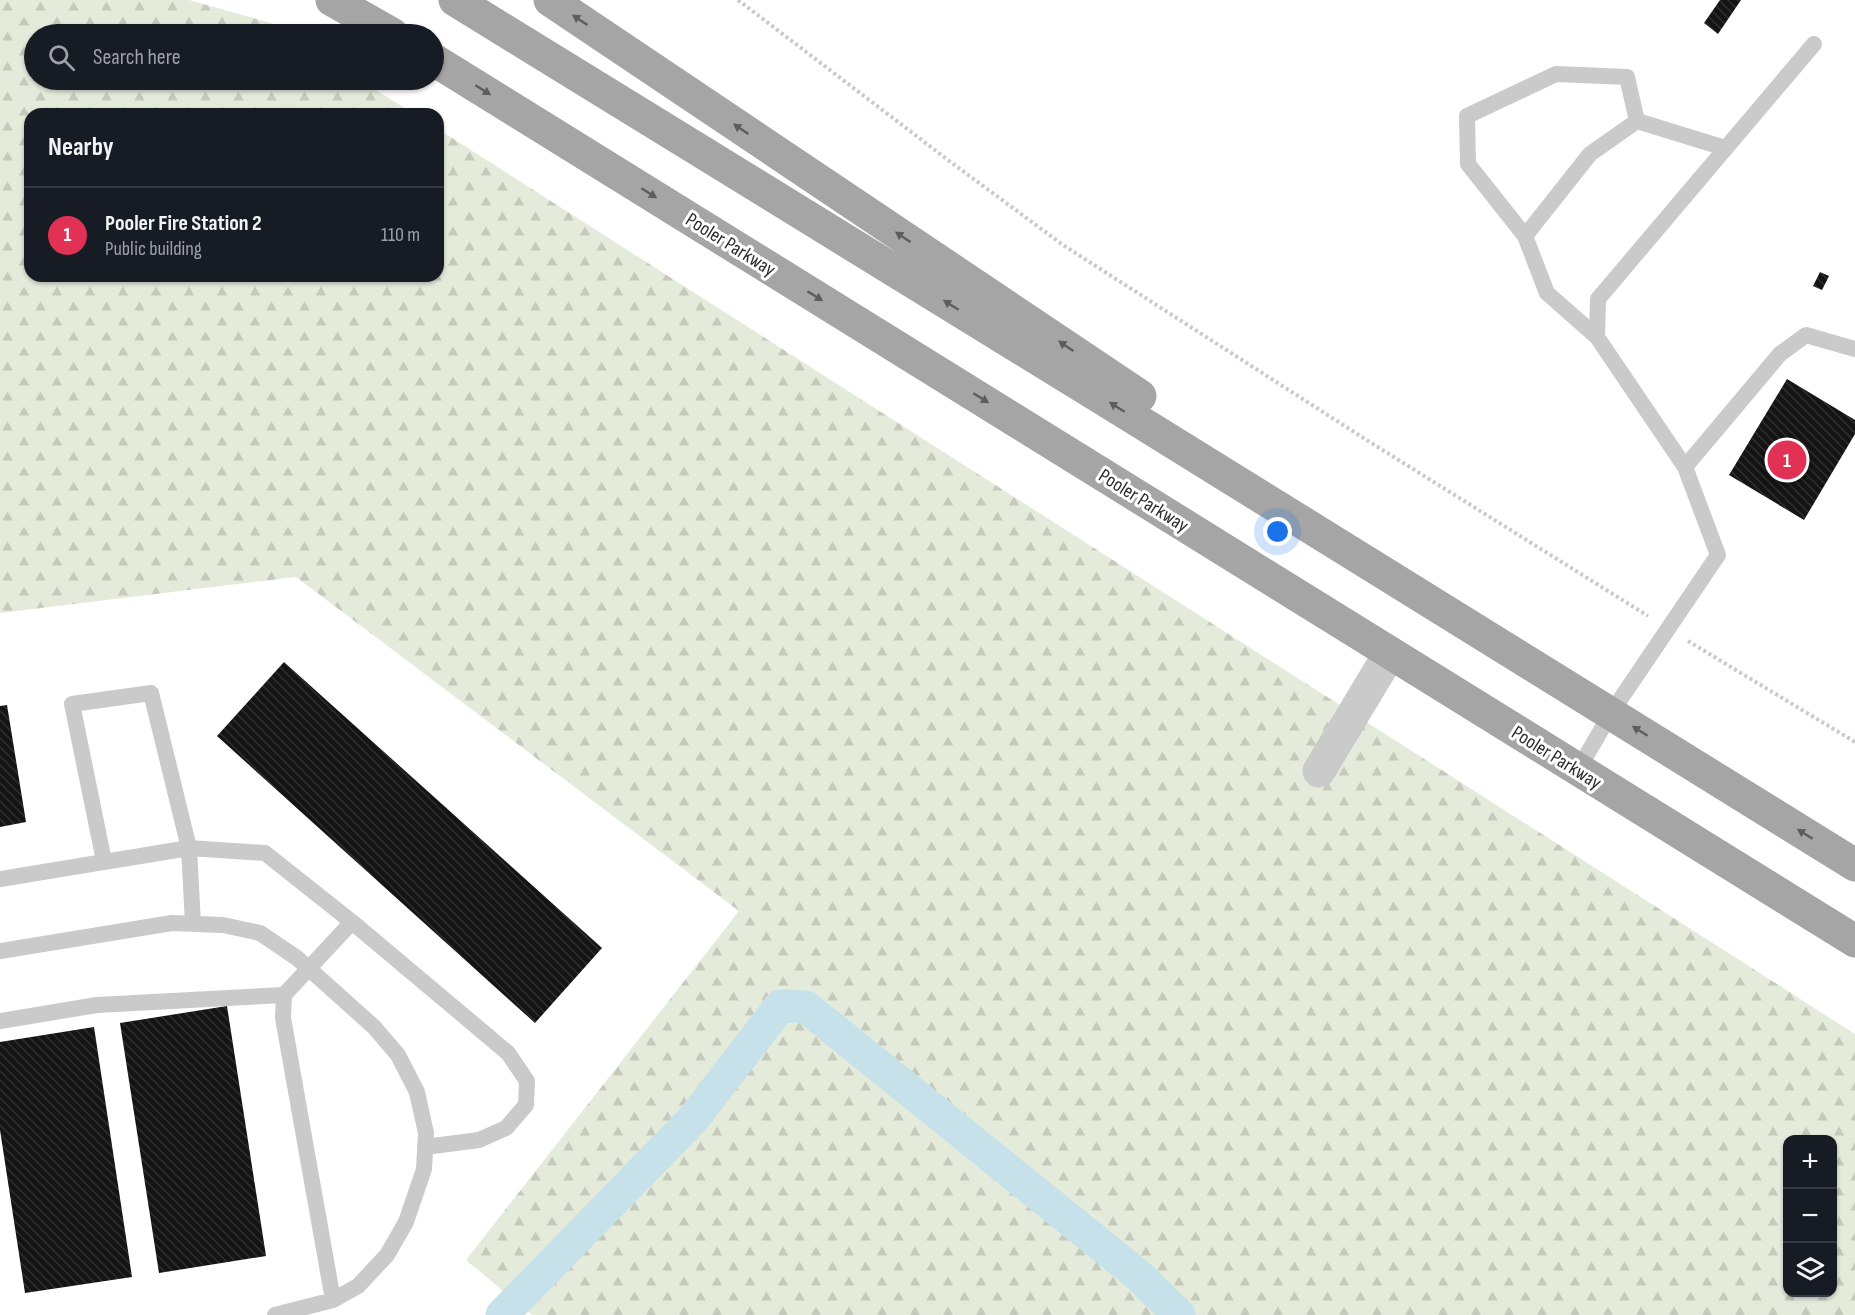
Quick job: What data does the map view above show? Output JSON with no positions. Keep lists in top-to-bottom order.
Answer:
{
  "streets": {
    "main road": ["Pooler Parkway"]
  },
  "page": {
    "search": "Search here",
    "heading": "Nearby",
    "list": [
      {
        "mark": "1",
        "name": "Pooler Fire Station 2",
        "note": "Public building",
        "value": "110 m"
      }
    ],
    "pins": "1",
    "map_buttons": ["+", "−"]
  }
}
